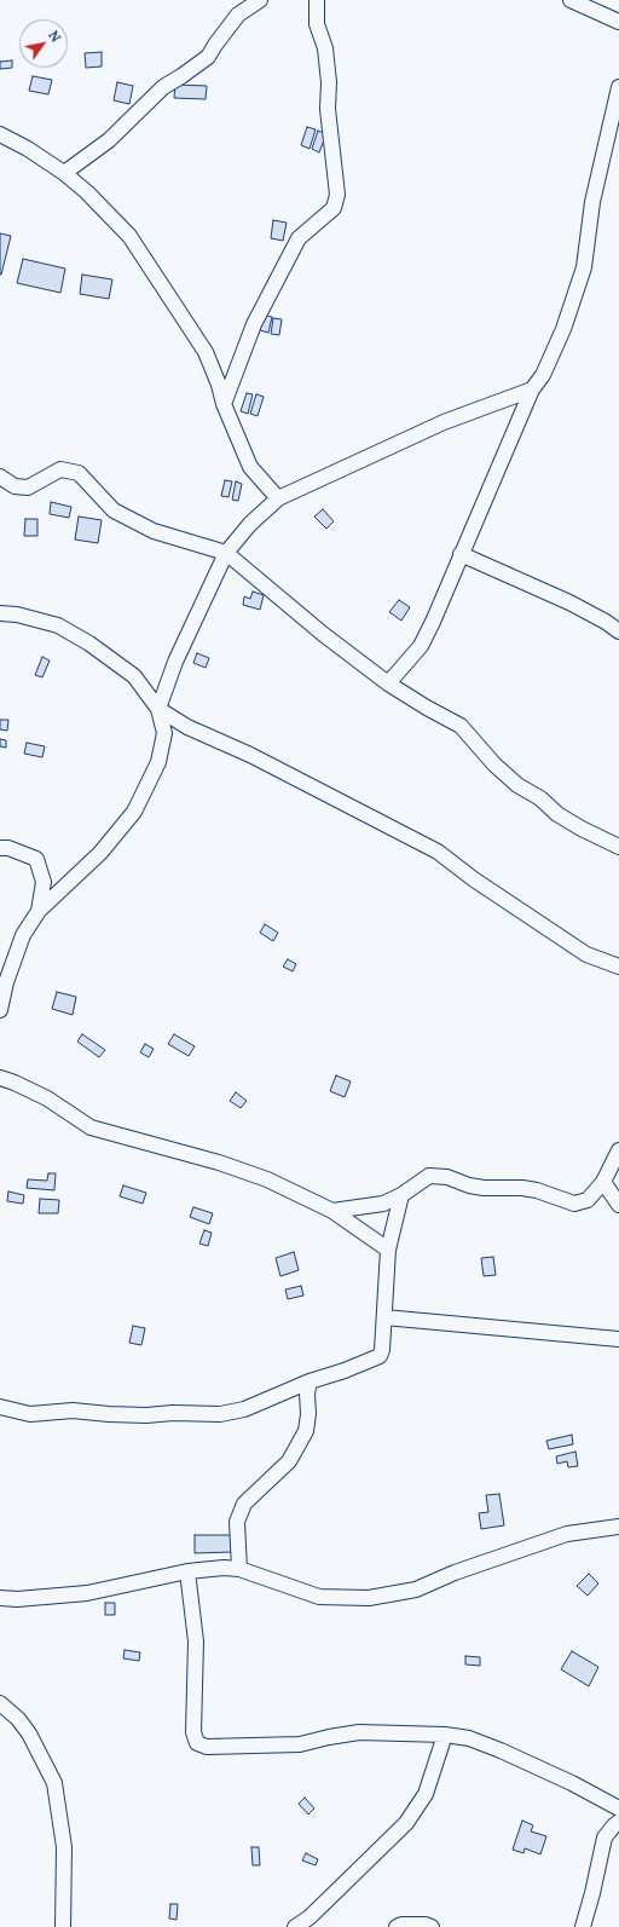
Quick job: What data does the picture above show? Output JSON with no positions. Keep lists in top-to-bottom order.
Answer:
{
  "north": "top right"
}
